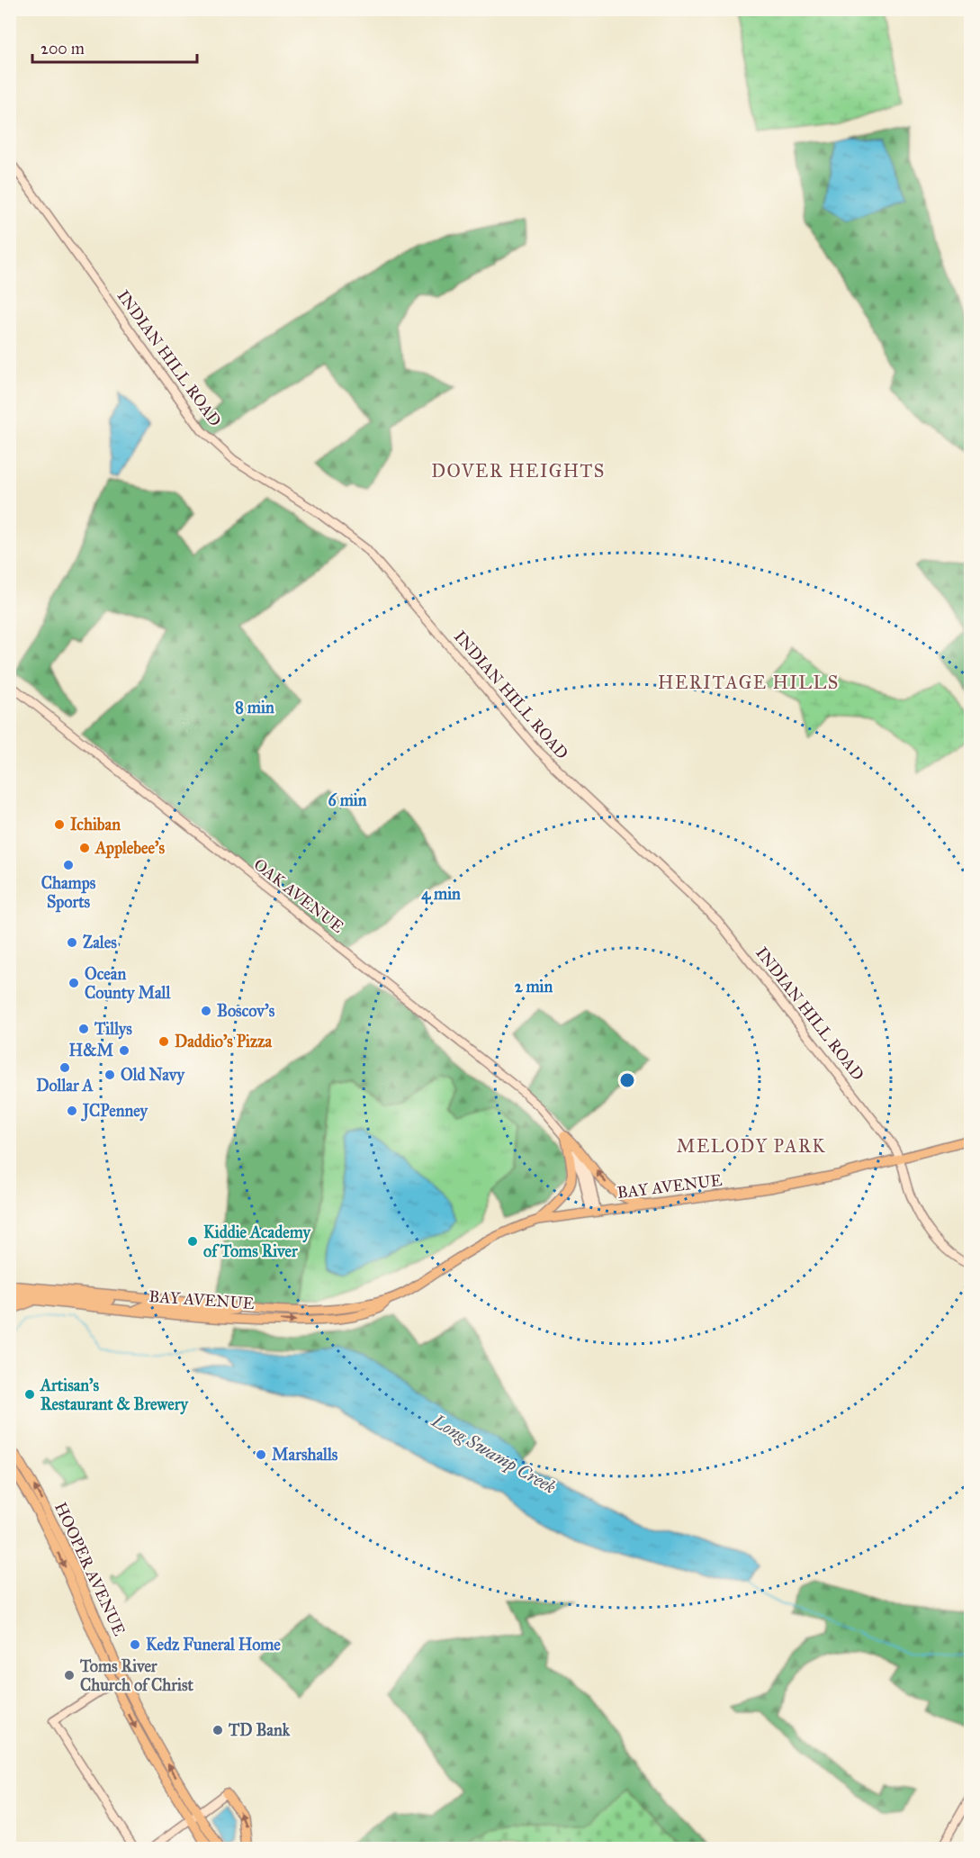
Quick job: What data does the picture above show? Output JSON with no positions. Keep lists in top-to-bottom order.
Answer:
{
  "streets": {
    "main road": ["BAY AVENUE", "HOOPER AVENUE"],
    "street": ["INDIAN HILL ROAD", "OAK AVENUE"]
  },
  "crossings": [
    ["INDIAN HILL ROAD", "BAY AVENUE"],
    ["OAK AVENUE", "BAY AVENUE"]
  ],
  "districts": ["DOVER HEIGHTS", "HERITAGE HILLS", "MELODY PARK"],
  "water": ["Long Swamp Creek"],
  "places": [
    "Ichiban",
    "Applebee's",
    "Champs Sports",
    "Zales",
    "Ocean County Mall",
    "Boscov's",
    "Tillys",
    "Daddio's Pizza",
    "H&M",
    "Dollar A",
    "Old Navy",
    "JCPenney",
    "Kiddie Academy of Toms River",
    "Artisan's Restaurant & Brewery",
    "Marshalls",
    "Kedz Funeral Home",
    "Toms River Church of Christ",
    "TD Bank"
  ],
  "scale_bar": "200 m",
  "rings": [
    "8 min",
    "6 min",
    "4 min",
    "2 min"
  ]
}
